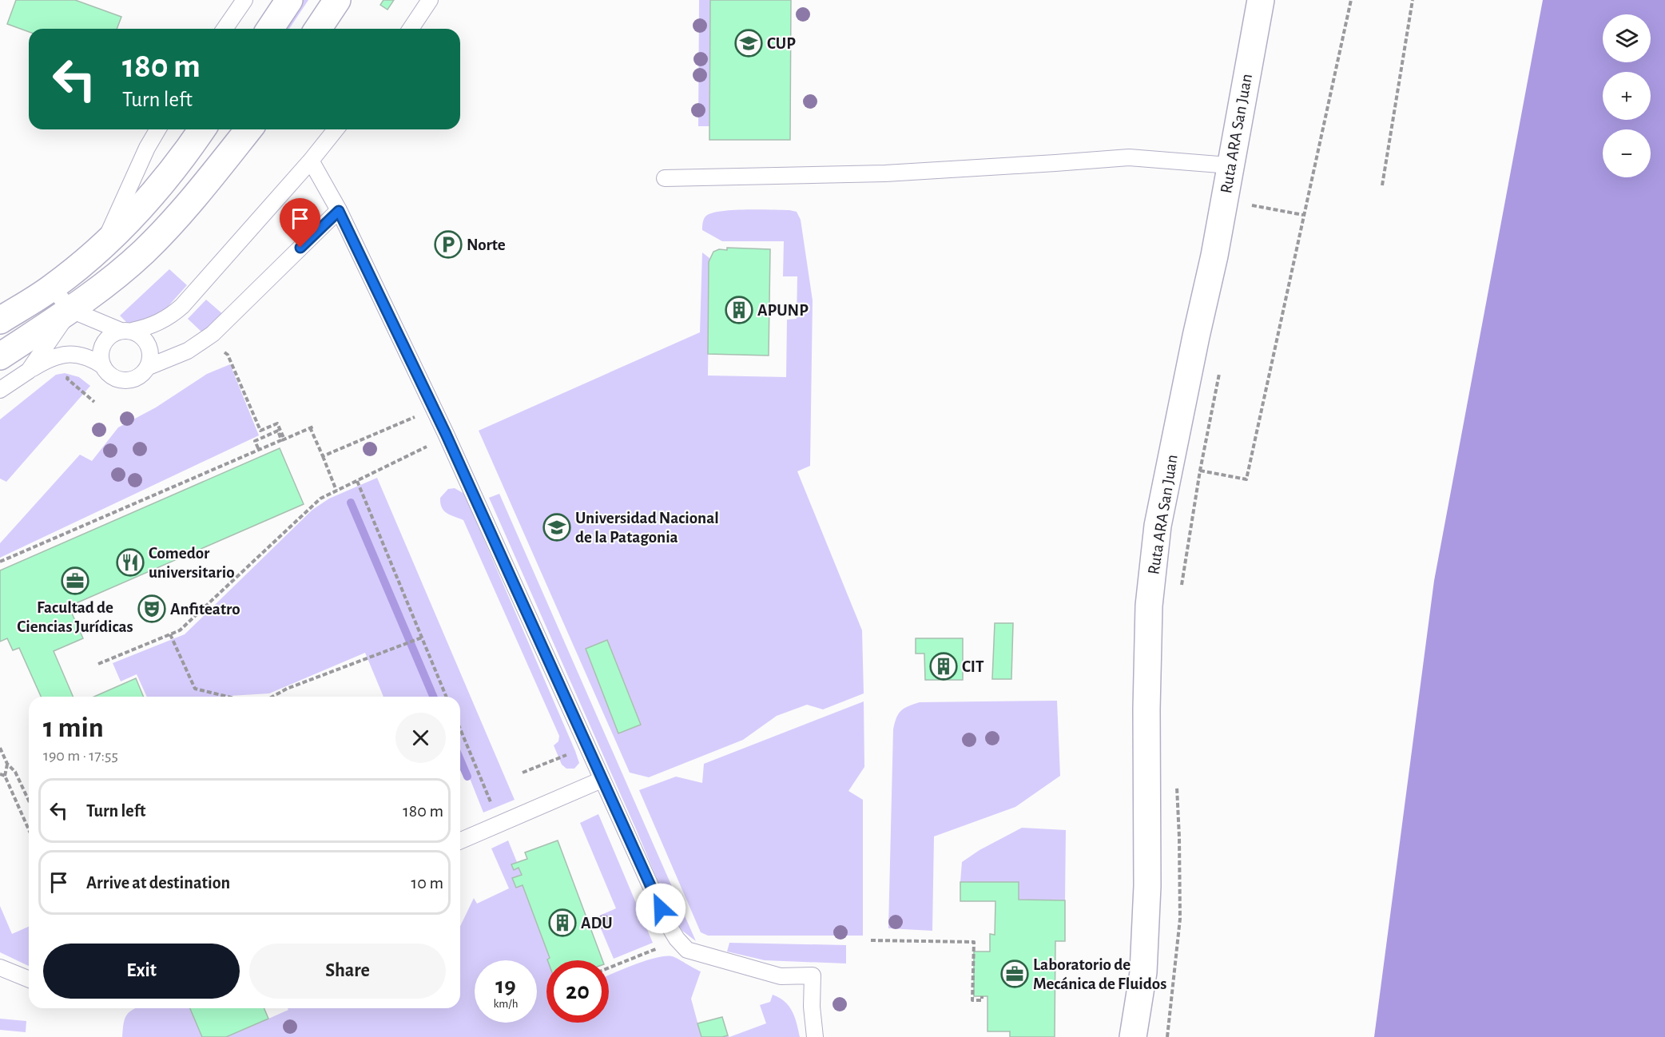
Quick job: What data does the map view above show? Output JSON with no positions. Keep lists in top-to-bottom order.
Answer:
{
  "streets": {
    "street": ["Ruta ARA San Juan"]
  },
  "places": {
    "school or university": ["CUP", "Universidad Nacional de la Patagonia"],
    "parking": ["Norte"],
    "building": ["APUNP", "CIT", "ADU"],
    "restaurant": ["Comedor universitario"],
    "office": ["Facultad de Ciencias Jurídicas", "Laboratorio de Mecánica de Fluidos"],
    "theatre": ["Anfiteatro"]
  },
  "page": {
    "map_buttons": ["+", "−"],
    "turn": ["180 m", "Turn left"],
    "heading": ["1 min", "190 m · 17:55"],
    "list": [
      {
        "name": "Turn left",
        "value": "180 m"
      },
      {
        "name": "Arrive at destination",
        "value": "10 m"
      }
    ],
    "buttons": ["Exit", "Share"],
    "speed": "19 km/h",
    "limit": "20"
  }
}
